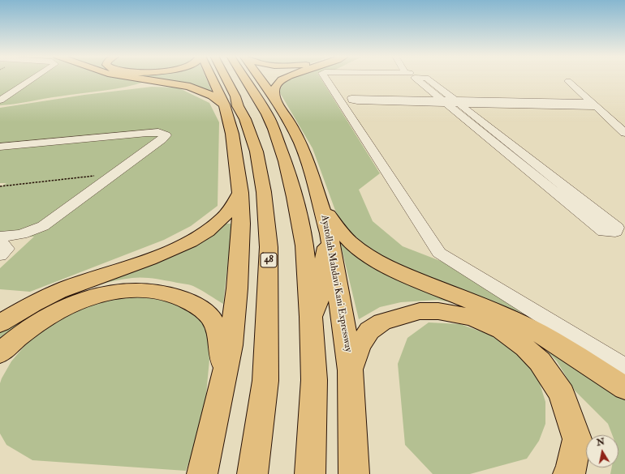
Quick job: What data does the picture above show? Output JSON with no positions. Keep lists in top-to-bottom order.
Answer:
{
  "streets": {
    "highway": ["48", "Ayatollah Mahdavi Kani Expressway"]
  },
  "north": "top"
}
